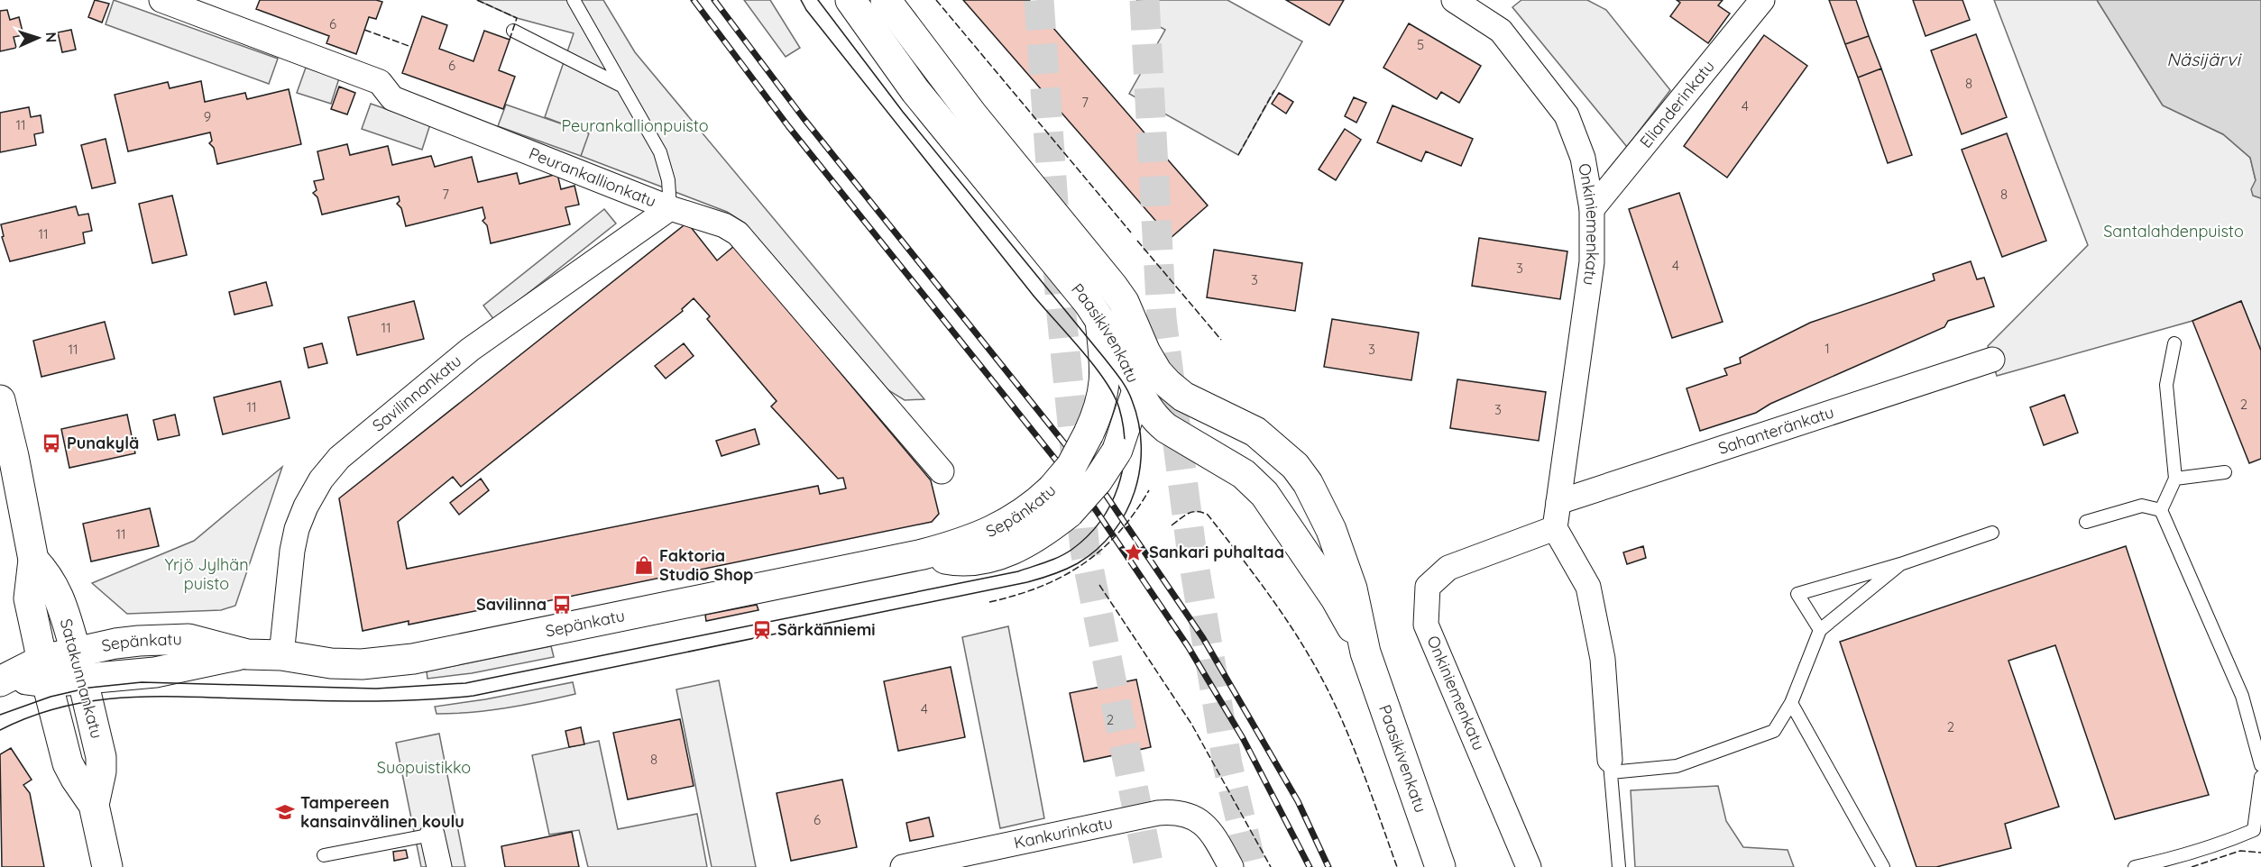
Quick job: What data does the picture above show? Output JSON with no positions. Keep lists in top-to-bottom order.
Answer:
{
  "streets": {
    "main road": ["Paasikivenkatu", "Sepänkatu", "Satakunnankatu"],
    "street": [
      "Elianderinkatu",
      "Peurankallionkatu",
      "Onkiniemenkatu",
      "Savilinnankatu",
      "Sahanteränkatu",
      "Kankurinkatu"
    ]
  },
  "crossings": [
    ["Elianderinkatu", "Onkiniemenkatu"],
    ["Peurankallionkatu", "Savilinnankatu"],
    ["Onkiniemenkatu", "Sahanteränkatu"],
    ["Paasikivenkatu", "Sepänkatu"],
    ["Savilinnankatu", "Sepänkatu"],
    ["Sepänkatu", "Satakunnankatu"]
  ],
  "water": ["Näsijärvi"],
  "parks": [
    "Peurankallionpuisto",
    "Santalahdenpuisto",
    "Yrjö Jylhän puisto",
    "Suopuistikko"
  ],
  "places": {
    "bus stop": ["Punakylä", "Savilinna"],
    "place": ["Sankari puhaltaa"],
    "shop": ["Faktoria Studio Shop"],
    "station": ["Särkänniemi"],
    "school or university": ["Tampereen kansainvälinen koulu"]
  },
  "house_numbers": [
    "6",
    "5",
    "6",
    "8",
    "7",
    "4",
    "9",
    "11",
    "7",
    "8",
    "11",
    "4",
    "3",
    "3",
    "11",
    "1",
    "11",
    "3",
    "2",
    "11",
    "3",
    "11",
    "4",
    "2",
    "2",
    "8",
    "6"
  ],
  "north": "right"
}
